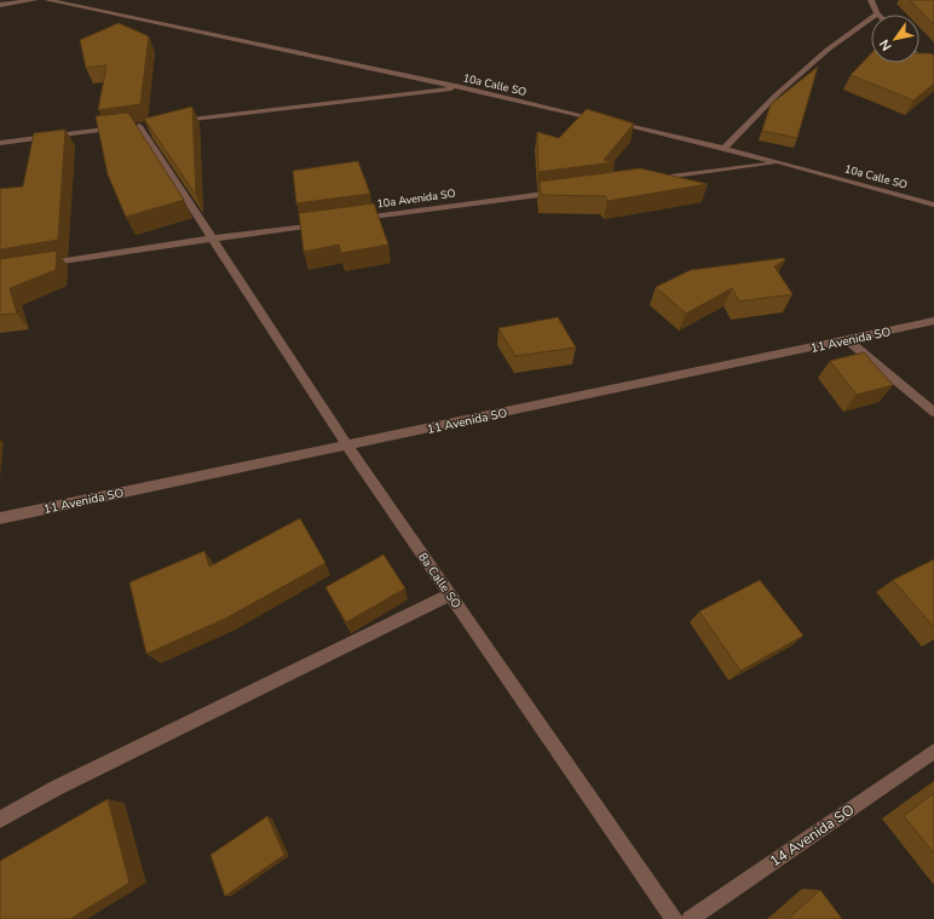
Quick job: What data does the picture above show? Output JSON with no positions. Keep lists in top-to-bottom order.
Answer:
{
  "streets": {
    "street": [
      "10a Calle SO",
      "10a Avenida SO",
      "11 Avenida SO",
      "8a Calle SO",
      "14 Avenida SO"
    ]
  },
  "crossings": [
    ["11 Avenida SO", "8a Calle SO"]
  ],
  "north": "bottom left"
}
